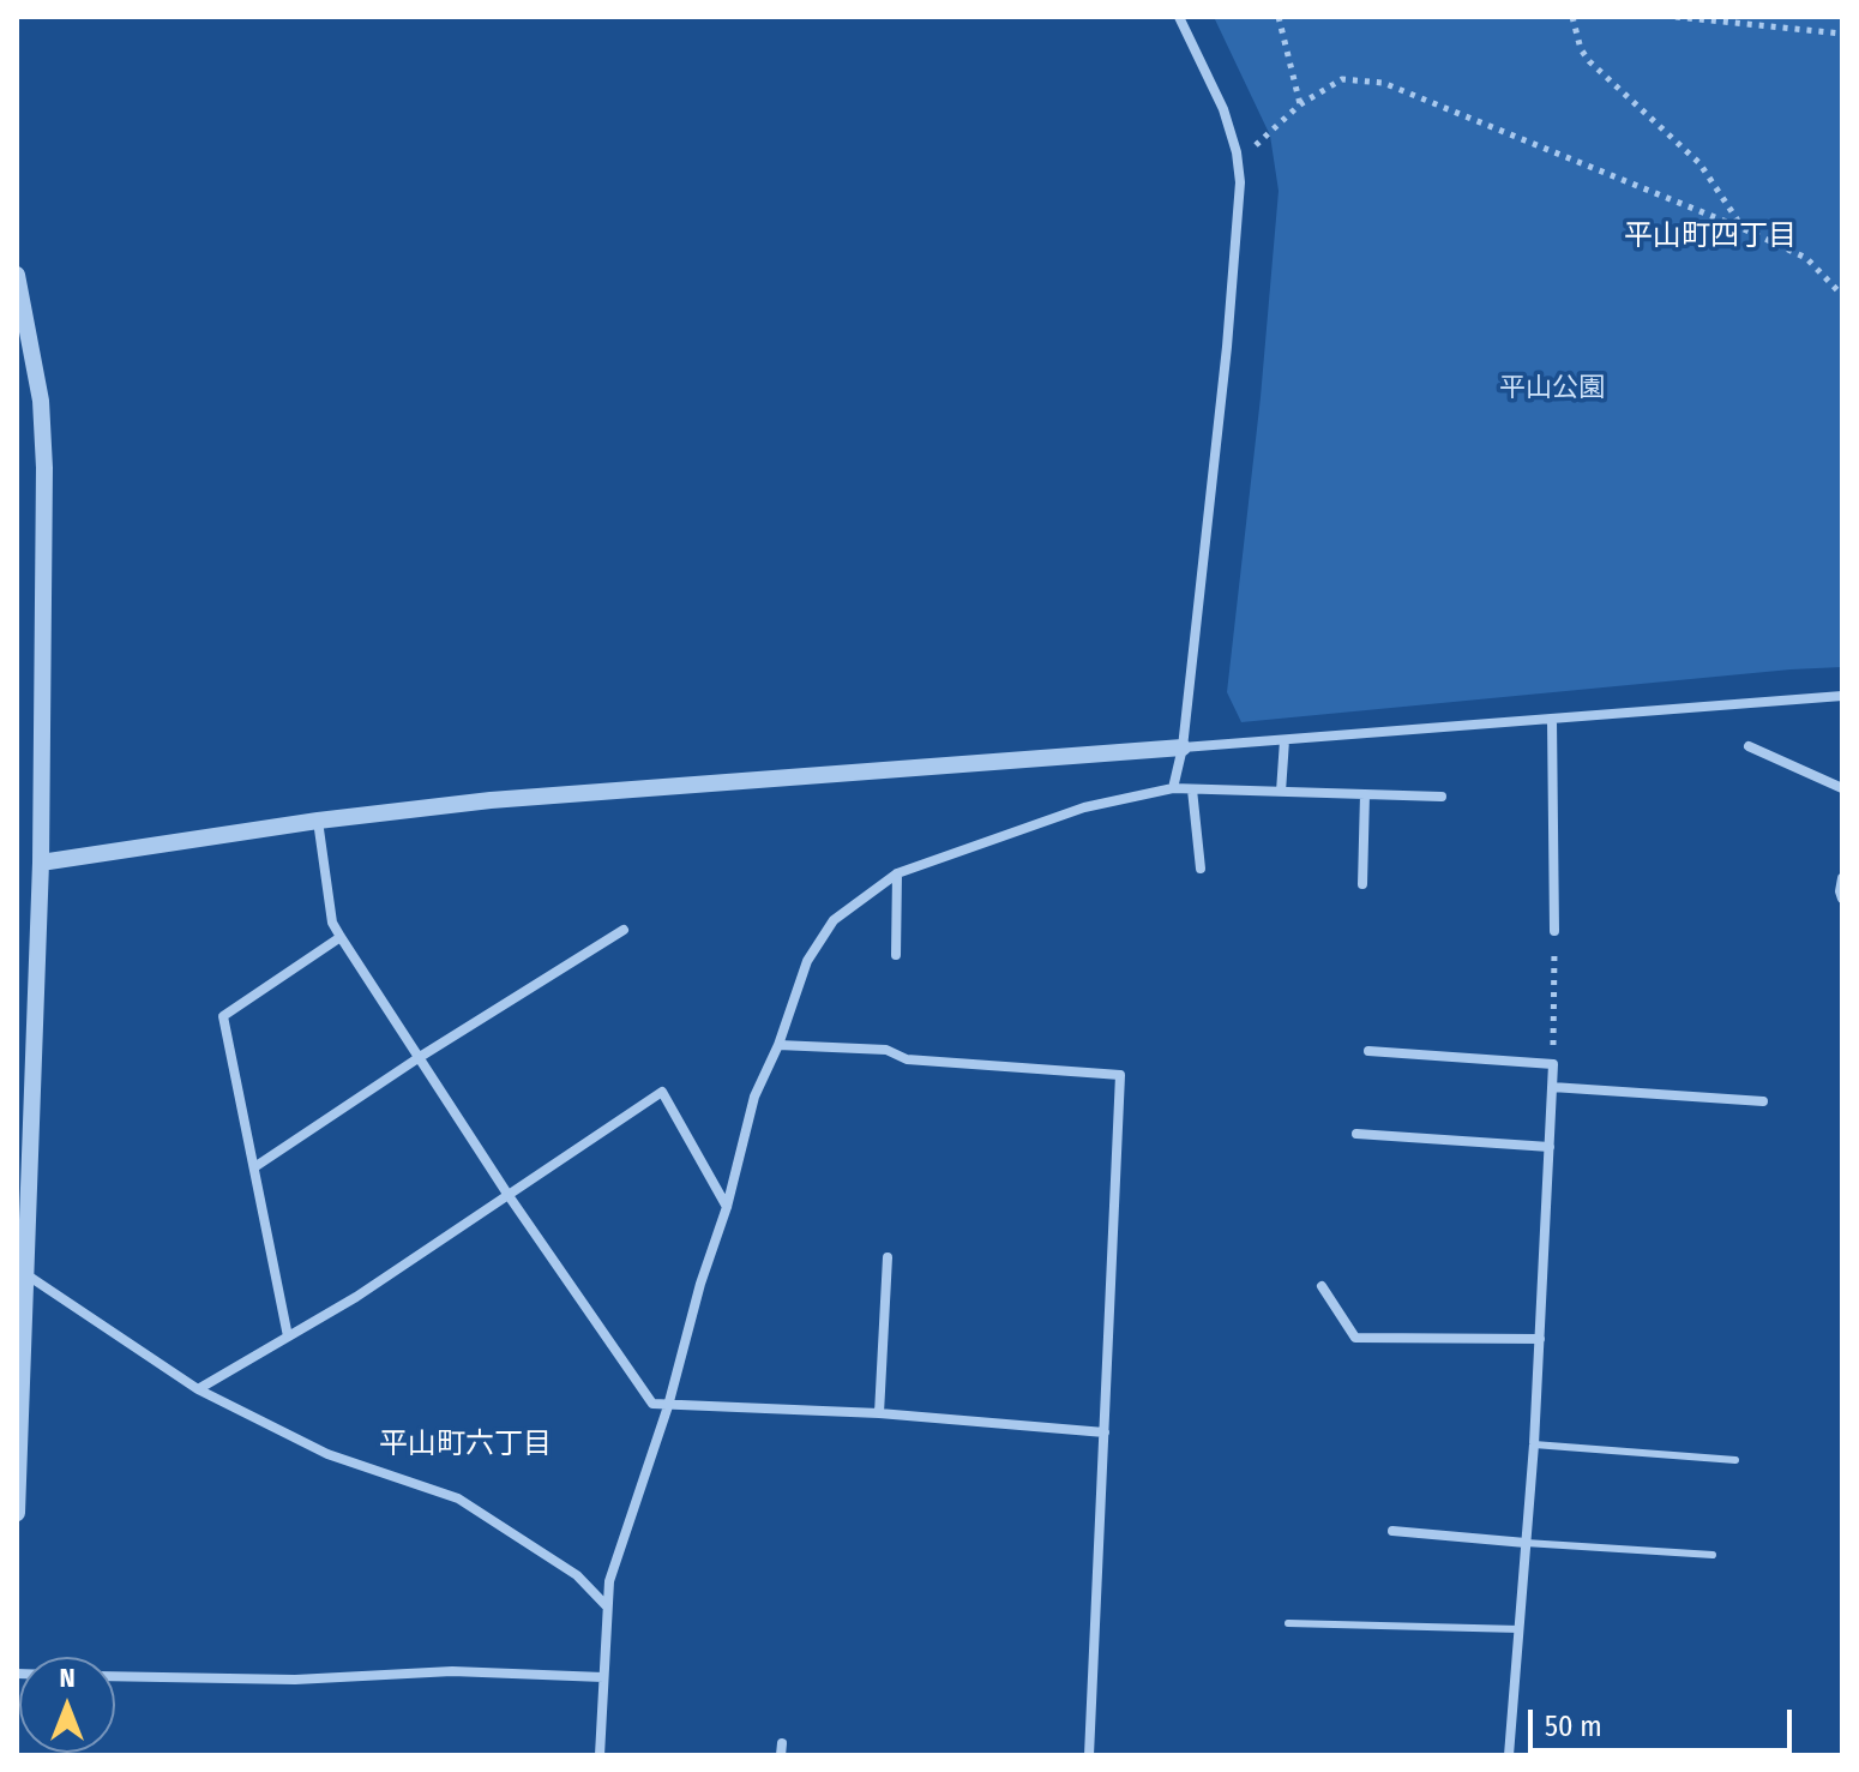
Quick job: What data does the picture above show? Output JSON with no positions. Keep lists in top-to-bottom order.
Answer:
{
  "districts": ["平山町四丁目", "平山町六丁目"],
  "parks": ["平山公園"],
  "scale_bar": "50 m",
  "north": "top"
}
